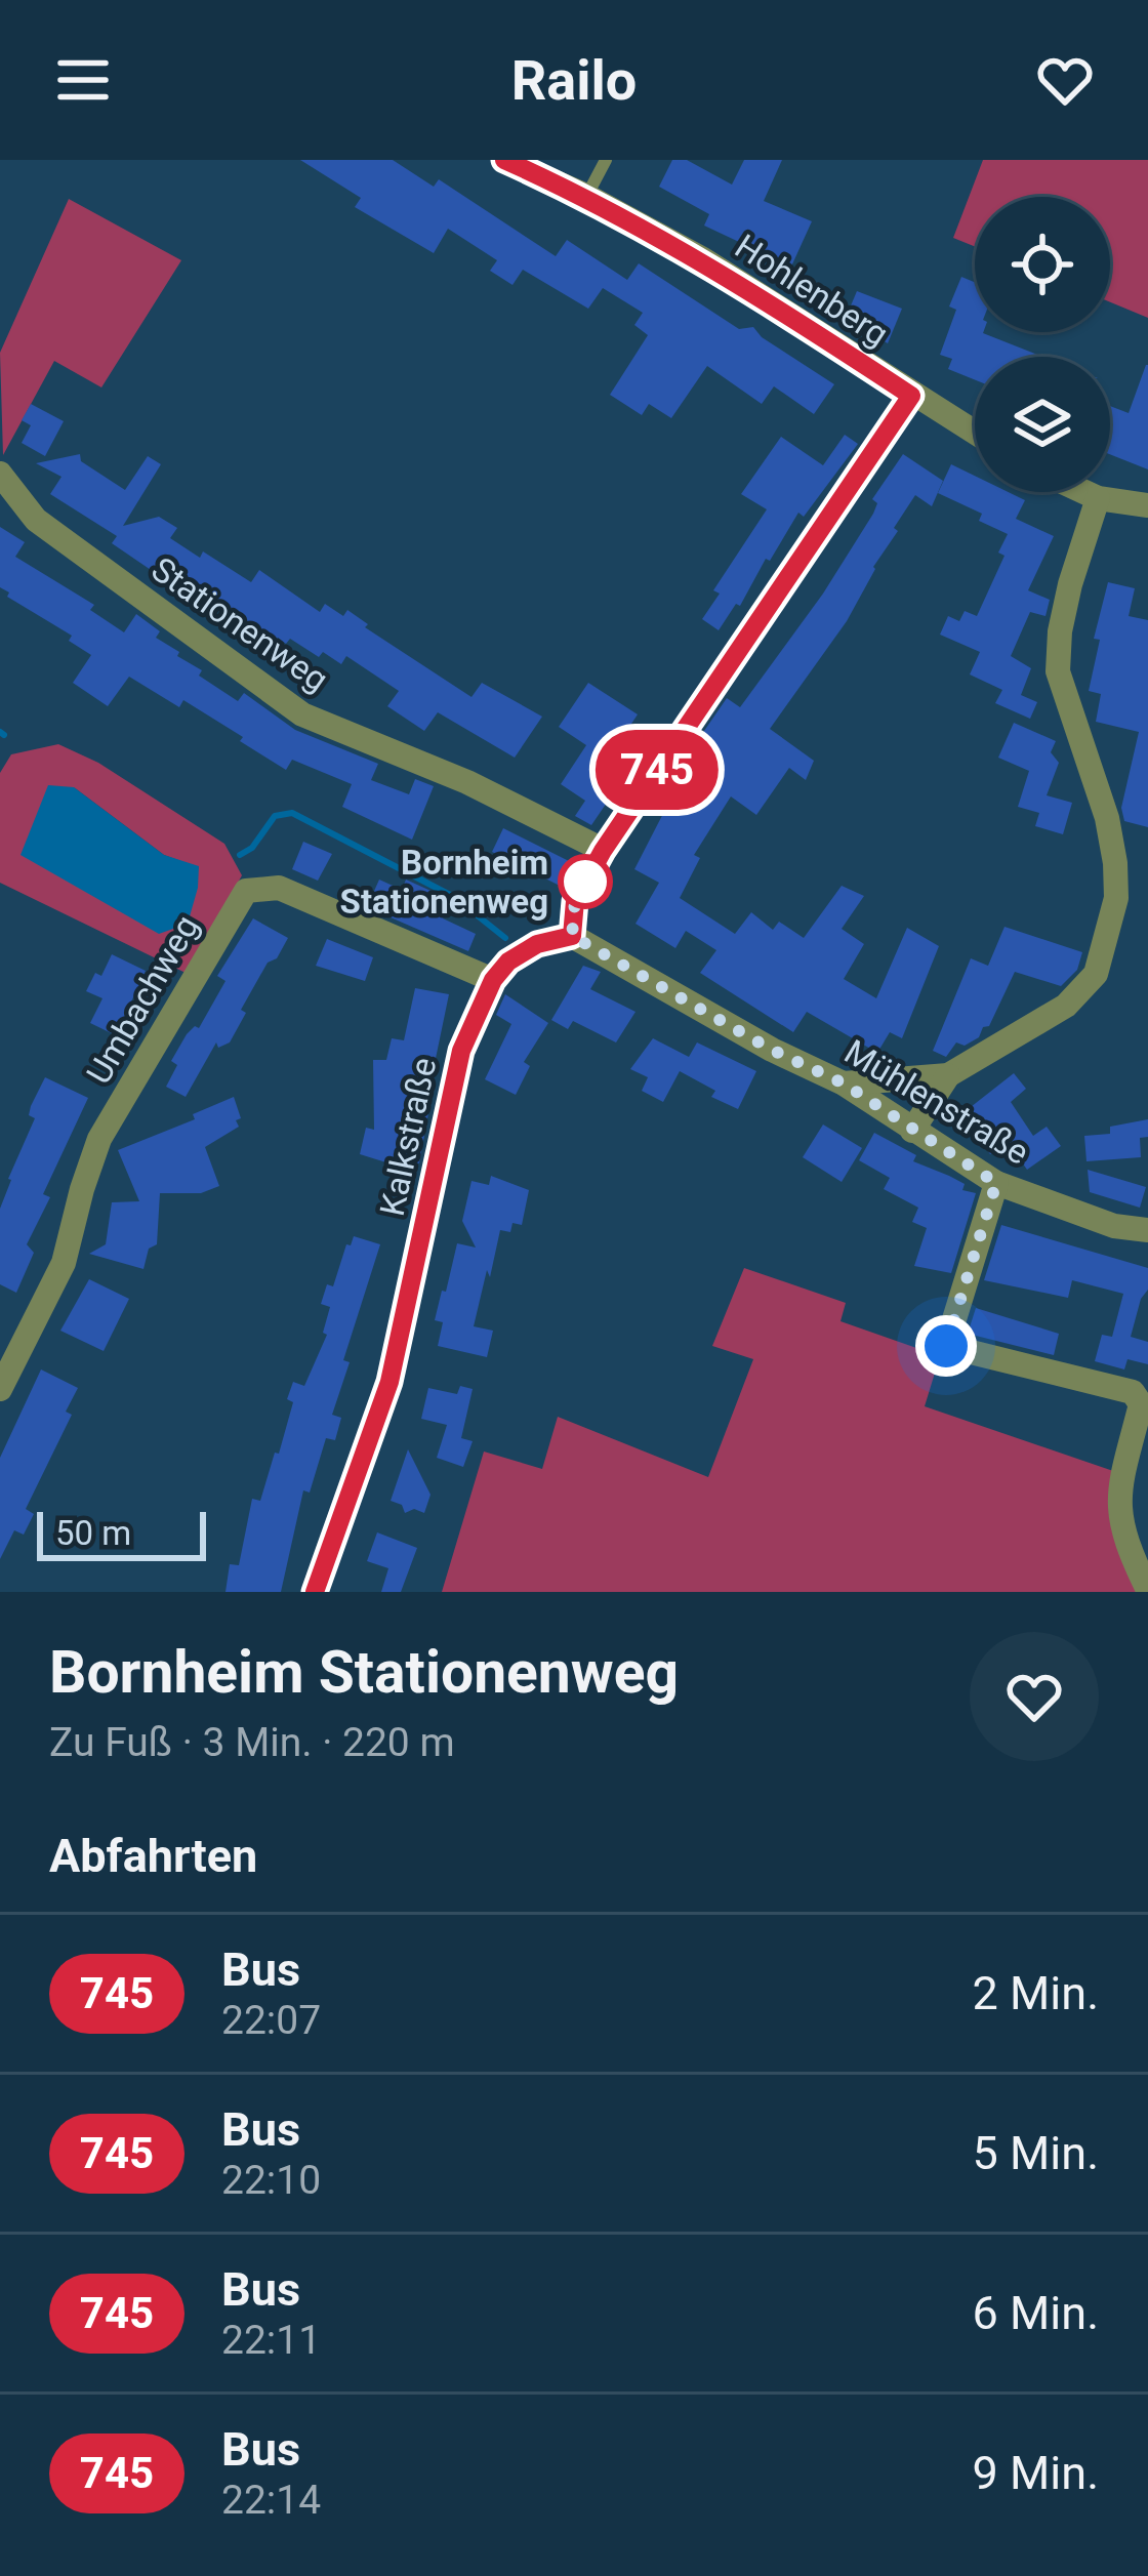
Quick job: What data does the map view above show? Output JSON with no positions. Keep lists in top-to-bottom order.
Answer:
{
  "streets": {
    "street": [
      "Hohlenberg",
      "Stationenweg",
      "Umbachweg",
      "Mühlenstraße",
      "Kalkstraße"
    ]
  },
  "crossings": [
    ["Umbachweg", "Kalkstraße"],
    ["Mühlenstraße", "Kalkstraße"]
  ],
  "places": ["Bornheim Stationenweg"],
  "lines": ["bus line 745"],
  "scale_bar": "50 m",
  "page": {
    "header": "Railo",
    "on_map": "745",
    "scale": "50 m",
    "heading": [
      ["Bornheim Stationenweg", "Zu Fuß · 3 Min. · 220 m"],
      "Abfahrten"
    ],
    "list": [
      {
        "mark": "745",
        "name": "Bus",
        "note": "22:07",
        "value": "2 Min."
      },
      {
        "mark": "745",
        "name": "Bus",
        "note": "22:10",
        "value": "5 Min."
      },
      {
        "mark": "745",
        "name": "Bus",
        "note": "22:11",
        "value": "6 Min."
      },
      {
        "mark": "745",
        "name": "Bus",
        "note": "22:14",
        "value": "9 Min."
      }
    ]
  }
}
